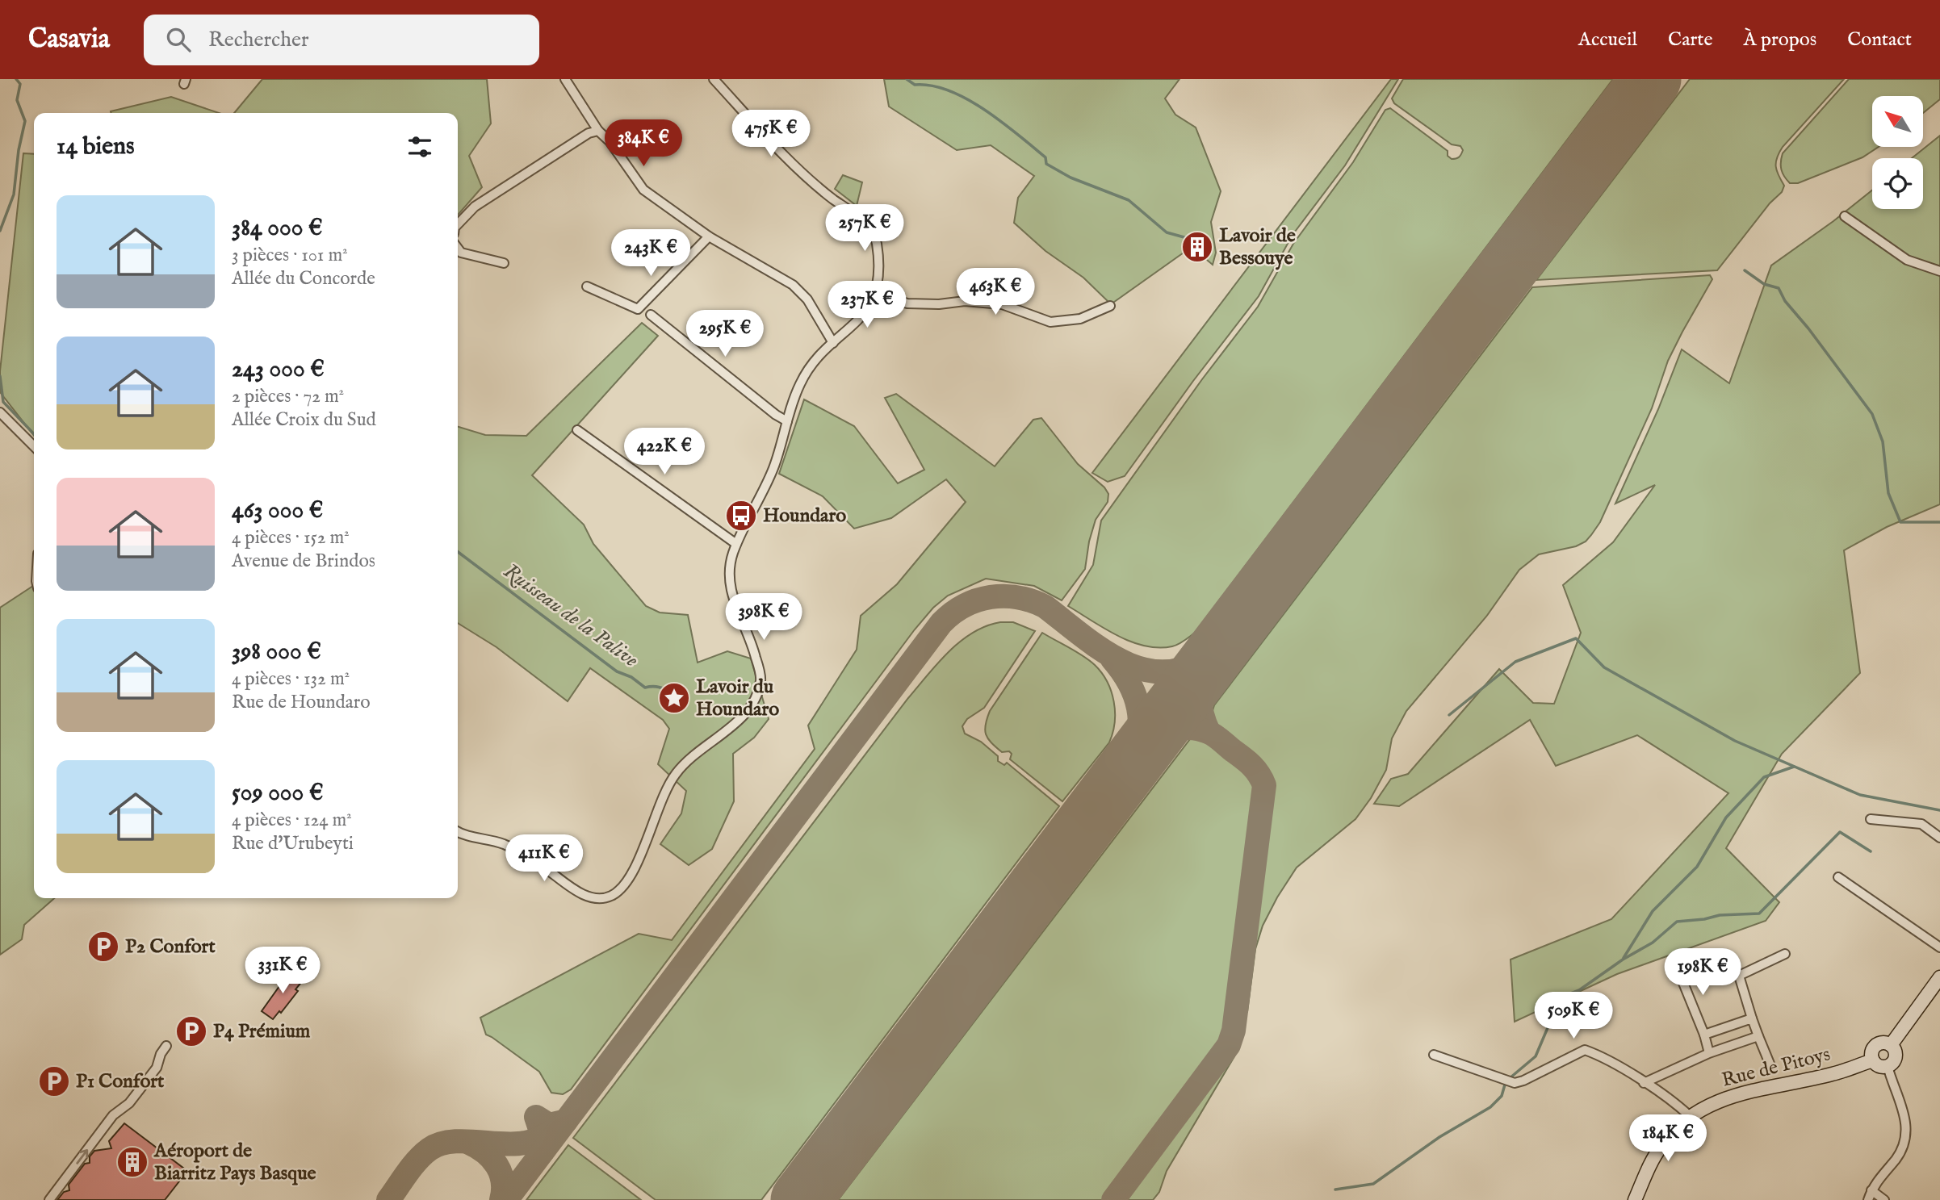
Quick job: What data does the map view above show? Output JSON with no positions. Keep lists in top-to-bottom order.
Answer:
{
  "streets": {
    "street": ["Rue de Pitoys"]
  },
  "water": ["Ruisseau de la Palive"],
  "places": {
    "building": ["Lavoir de Bessouye", "Aéroport de Biarritz Pays Basque"],
    "bus stop": ["Houndaro"],
    "place": ["Lavoir du Houndaro"],
    "parking": ["P2 Confort", "P4 Prémium", "P1 Confort"]
  },
  "north": "top left",
  "page": {
    "header": "Casavia",
    "search": "Rechercher",
    "nav": [
      "Accueil",
      "Carte",
      "À propos",
      "Contact"
    ],
    "price": [
      "475K €",
      "384K €",
      "257K €",
      "243K €",
      "463K €",
      "237K €",
      "295K €",
      "422K €",
      "398K €",
      "411K €",
      "331K €",
      "198K €",
      "509K €",
      "184K €"
    ],
    "heading": "14 biens",
    "list": [
      {
        "name": "384 000 €",
        "note": "3 pièces · 101 m² · Allée du Concorde"
      },
      {
        "name": "243 000 €",
        "note": "2 pièces · 72 m² · Allée Croix du Sud"
      },
      {
        "name": "463 000 €",
        "note": "4 pièces · 152 m² · Avenue de Brindos"
      },
      {
        "name": "398 000 €",
        "note": "4 pièces · 132 m² · Rue de Houndaro"
      },
      {
        "name": "509 000 €",
        "note": "4 pièces · 124 m² · Rue d'Urubeyti"
      }
    ]
  }
}
